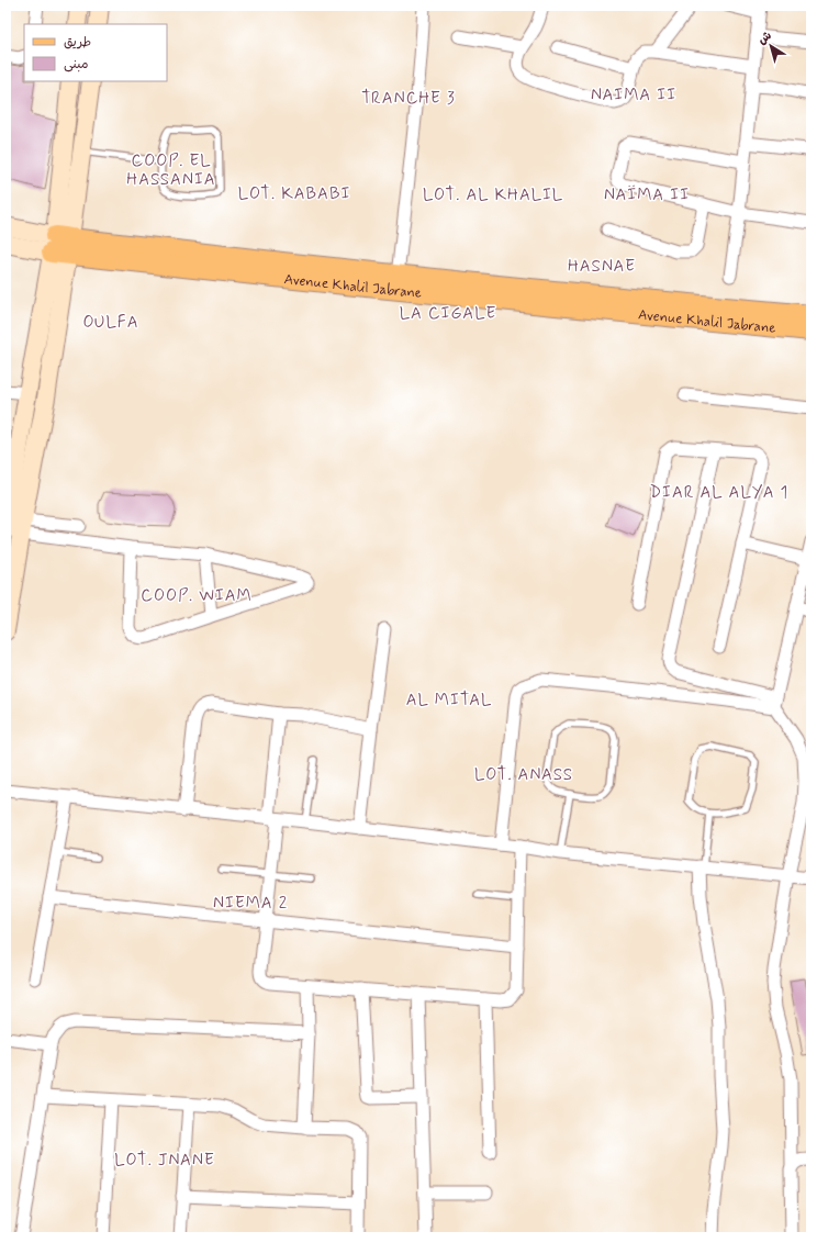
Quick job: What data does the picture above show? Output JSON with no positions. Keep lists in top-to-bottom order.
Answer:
{
  "streets": {
    "main road": ["Avenue Khalil Jabrane"]
  },
  "districts": [
    "NAIMA II",
    "TRANCHE 3",
    "COOP. EL HASSANIA",
    "LOT. KABABI",
    "LOT. AL KHALIL",
    "NAÏMA II",
    "HASNAE",
    "LA CIGALE",
    "OULFA",
    "DIAR AL ALYA 1",
    "COOP. WIAM",
    "AL MITAL",
    "LOT. ANASS",
    "NIEMA 2",
    "LOT. JNANE"
  ],
  "legend": ["طريق", "مبنى"],
  "north": "top left"
}
